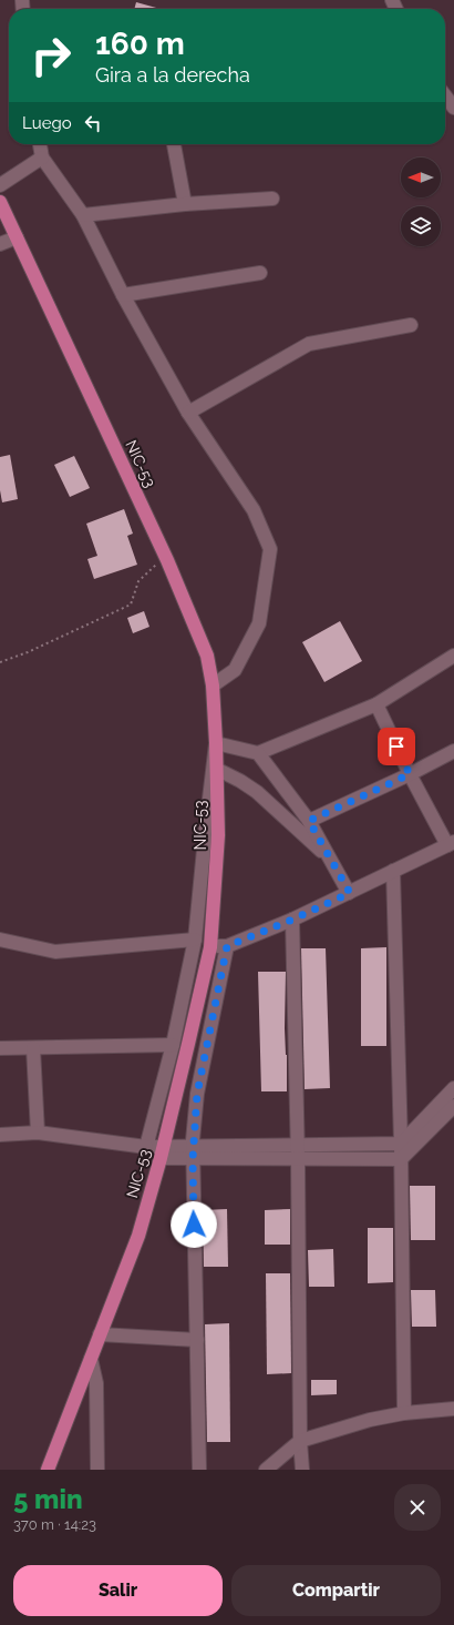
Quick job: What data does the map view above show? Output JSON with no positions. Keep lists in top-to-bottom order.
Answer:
{
  "streets": {
    "main road": ["NIC-53"]
  },
  "north": "left",
  "page": {
    "turn": ["160 m", "Gira a la derecha"],
    "then": "Luego",
    "heading": ["5 min", "370 m · 14:23"],
    "buttons": ["Salir", "Compartir"]
  }
}
